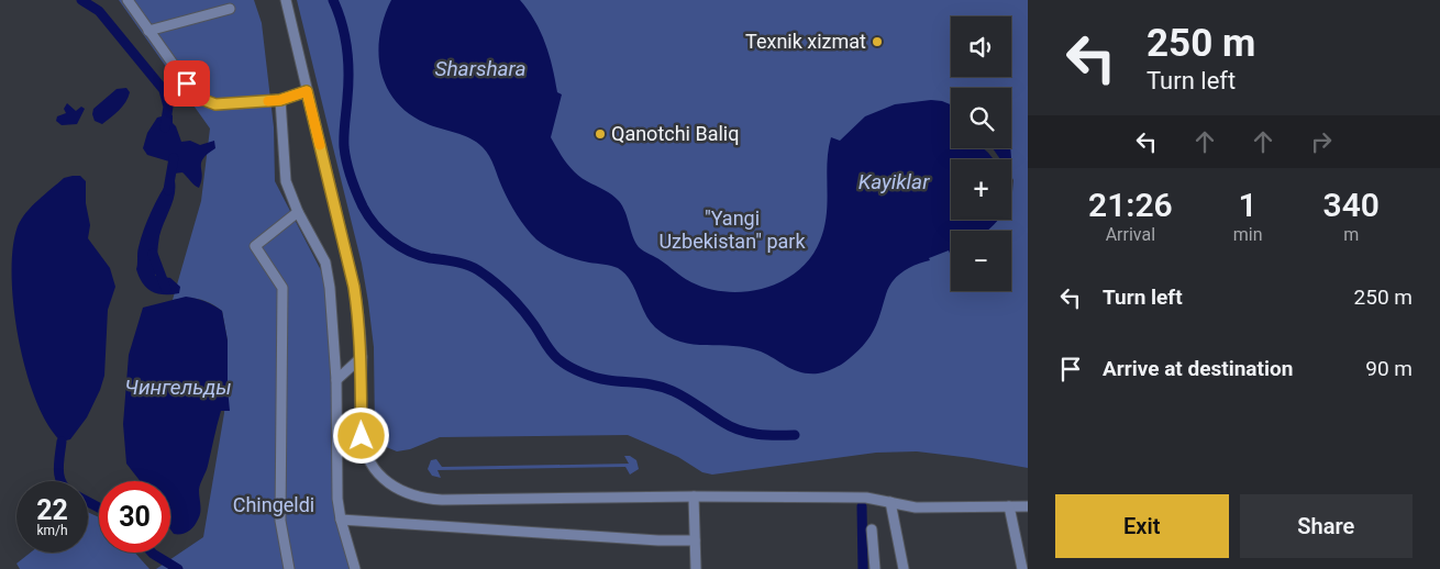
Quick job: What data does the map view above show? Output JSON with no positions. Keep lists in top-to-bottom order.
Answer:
{
  "water": ["Sharshara", "Kayiklar", "Чингельды"],
  "parks": ["\"Yangi Uzbekistan\" park", "Chingeldi"],
  "places": ["Texnik xizmat", "Qanotchi Baliq"],
  "page": {
    "turn": ["250 m", "Turn left"],
    "map_buttons": ["+", "−"],
    "eta": [
      "21:26",
      "Arrival",
      "1",
      "min",
      "340",
      "m"
    ],
    "list": [
      {
        "name": "Turn left",
        "value": "250 m"
      },
      {
        "name": "Arrive at destination",
        "value": "90 m"
      }
    ],
    "speed": "22 km/h",
    "limit": "30",
    "buttons": ["Exit", "Share"]
  }
}
